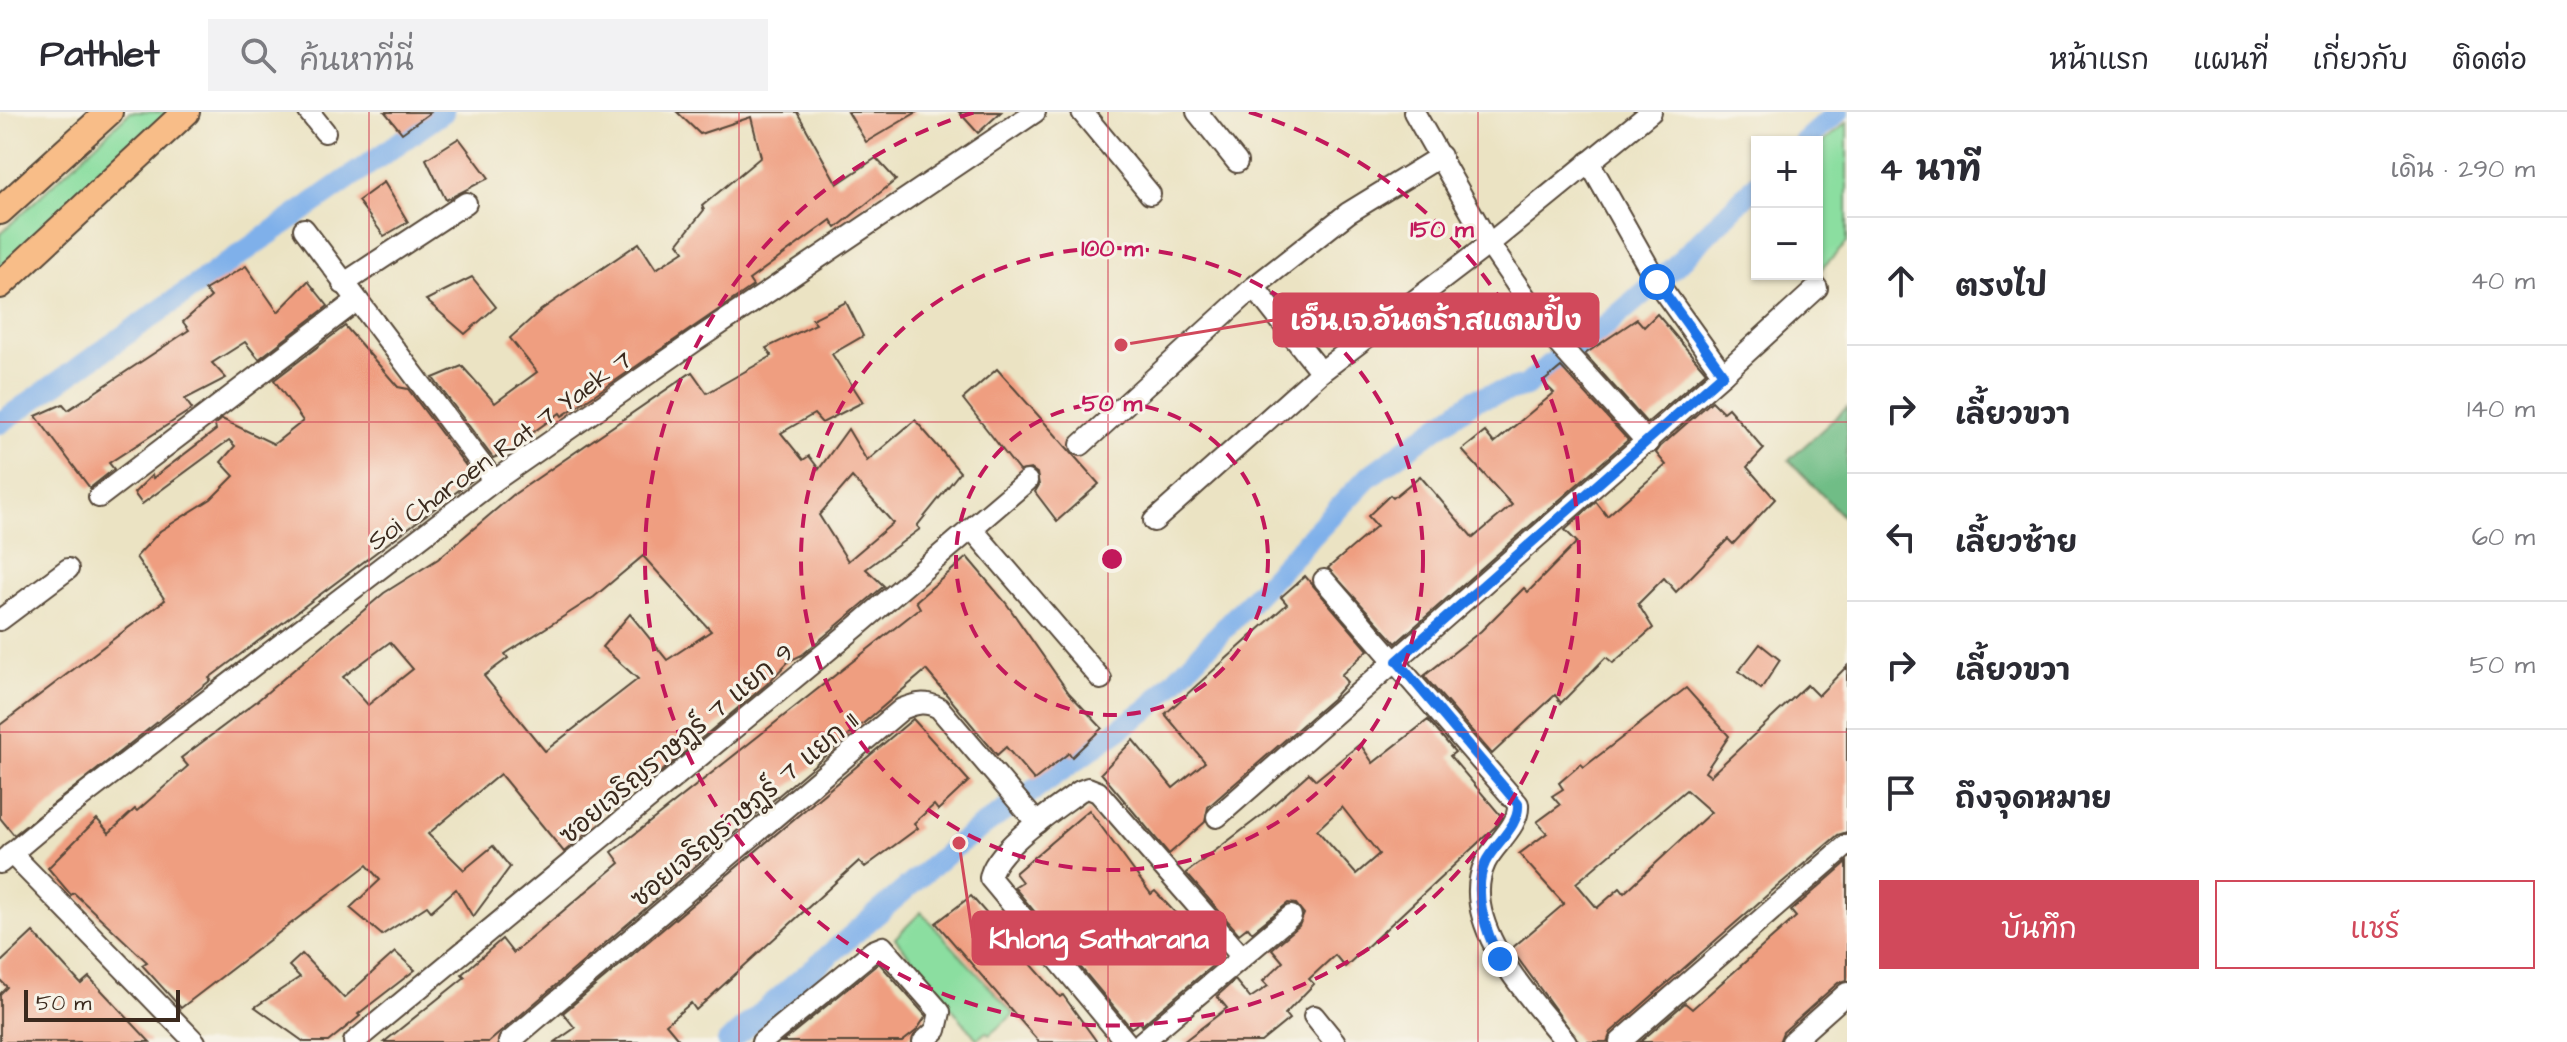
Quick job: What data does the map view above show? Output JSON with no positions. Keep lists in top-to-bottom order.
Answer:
{
  "streets": {
    "street": ["Soi Charoen Rat 7 Yaek 7", "ซอยเจริญราษฎร์ 7 แยก 9", "ซอยเจริญราษฎร์ 7 แยก 11"]
  },
  "places": ["เอ็น.เจ.อันตร้า.สแตมปิ้ง", "Khlong Satharana"],
  "scale_bar": "50 m",
  "page": {
    "header": "Pathlet",
    "search": "ค้นหาที่นี่",
    "nav": [
      "หน้าแรก",
      "แผนที่",
      "เกี่ยวกับ",
      "ติดต่อ"
    ],
    "heading": ["4 นาที", "เดิน · 290 m"],
    "map_buttons": ["+", "−"],
    "list": [
      ["ตรงไป", "40 m"],
      ["เลี้ยวขวา", "140 m"],
      ["เลี้ยวซ้าย", "60 m"],
      ["เลี้ยวขวา", "50 m"],
      "ถึงจุดหมาย"
    ],
    "buttons": ["บันทึก", "แชร์"],
    "scale": "50 m"
  },
  "rings": ["150 m", "100 m", "50 m"]
}
